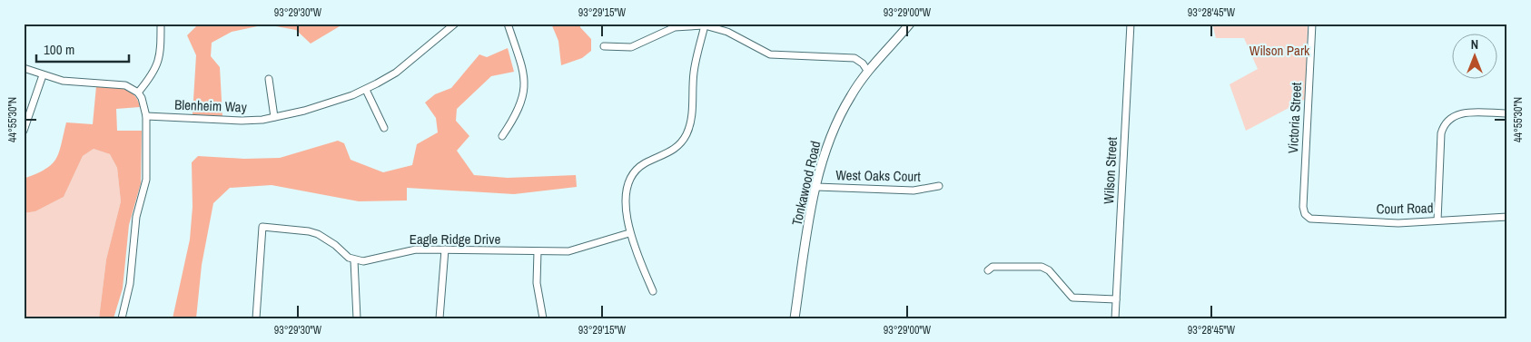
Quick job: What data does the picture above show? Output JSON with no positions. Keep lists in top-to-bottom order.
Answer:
{
  "streets": {
    "street": [
      "Blenheim Way",
      "Victoria Street",
      "Wilson Street",
      "West Oaks Court",
      "Tonkawood Road",
      "Court Road",
      "Eagle Ridge Drive"
    ]
  },
  "crossings": [
    ["Victoria Street", "Court Road"],
    ["West Oaks Court", "Tonkawood Road"]
  ],
  "parks": ["Wilson Park"],
  "scale_bar": "100 m",
  "north": "top",
  "coordinates": [
    "93°29'30\"W",
    "93°29'15\"W",
    "93°29'00\"W",
    "93°28'45\"W",
    "44°55'30\"N"
  ]
}
